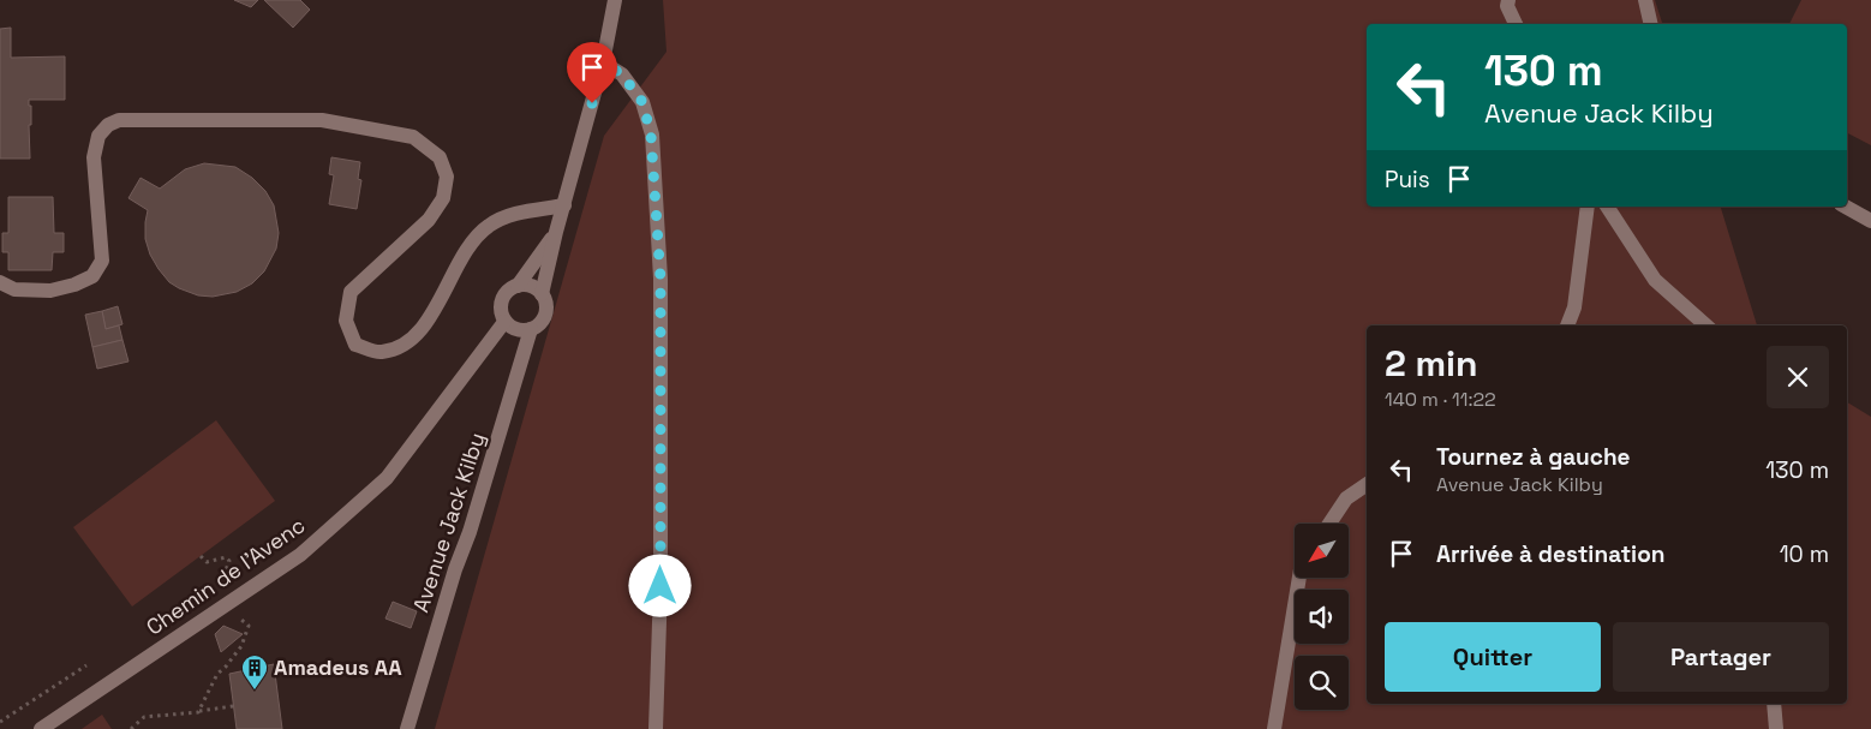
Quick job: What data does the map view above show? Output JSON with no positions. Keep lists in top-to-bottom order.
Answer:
{
  "streets": {
    "street": ["Avenue Jack Kilby", "Chemin de l'Avenc"]
  },
  "crossings": [
    ["Avenue Jack Kilby", "Chemin de l'Avenc"]
  ],
  "places": {
    "building": ["Amadeus AA"]
  },
  "north": "bottom left",
  "page": {
    "turn": ["130 m", "Avenue Jack Kilby"],
    "then": "Puis",
    "heading": ["2 min", "140 m · 11:22"],
    "list": [
      {
        "name": "Tournez à gauche",
        "note": "Avenue Jack Kilby",
        "value": "130 m"
      },
      {
        "name": "Arrivée à destination",
        "value": "10 m"
      }
    ],
    "buttons": ["Quitter", "Partager"]
  }
}
